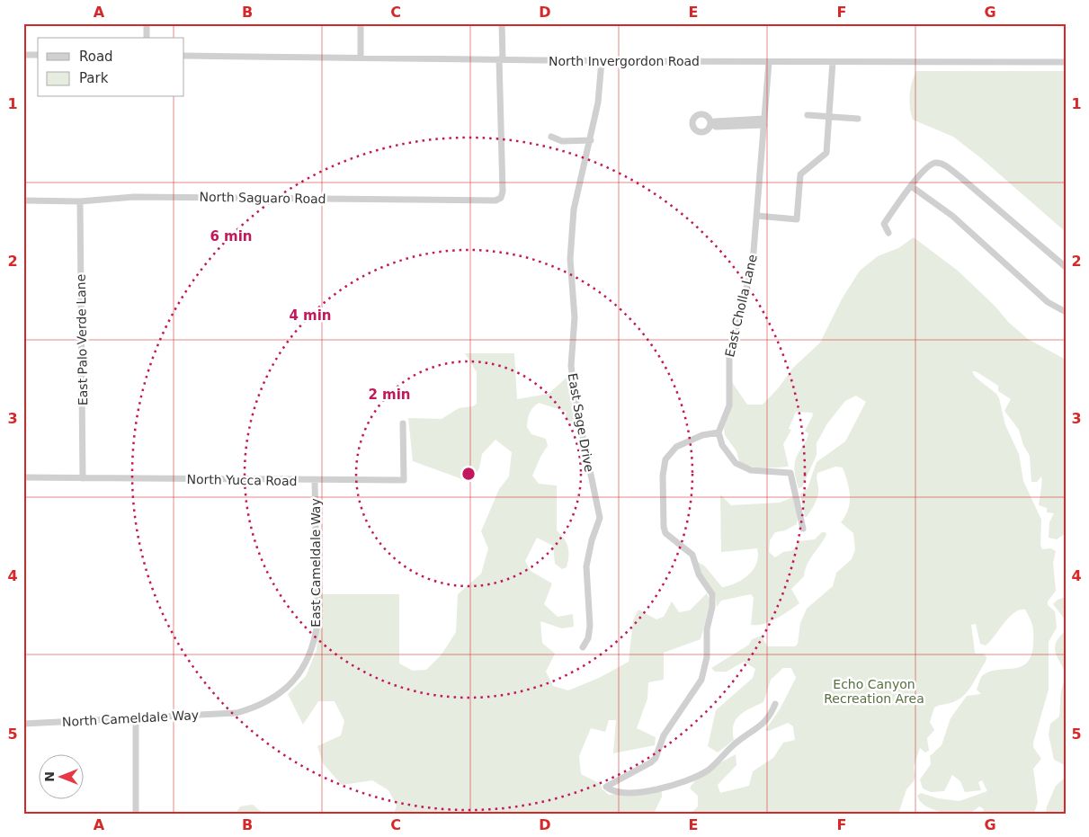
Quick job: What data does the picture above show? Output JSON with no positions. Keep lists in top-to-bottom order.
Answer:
{
  "streets": {
    "street": [
      "North Invergordon Road",
      "North Saguaro Road",
      "East Cholla Lane",
      "East Palo Verde Lane",
      "East Sage Drive",
      "North Yucca Road",
      "East Cameldale Way",
      "North Cameldale Way"
    ]
  },
  "crossings": [
    ["North Invergordon Road", "North Saguaro Road"],
    ["North Invergordon Road", "East Cholla Lane"],
    ["North Invergordon Road", "East Sage Drive"],
    ["North Saguaro Road", "East Palo Verde Lane"],
    ["East Palo Verde Lane", "North Yucca Road"],
    ["North Yucca Road", "East Cameldale Way"],
    ["East Cameldale Way", "North Cameldale Way"]
  ],
  "parks": ["Echo Canyon Recreation Area"],
  "legend": ["Road", "Park"],
  "north": "left",
  "grid": {
    "columns": [
      "A",
      "B",
      "C",
      "D",
      "E",
      "F",
      "G"
    ],
    "rows": [
      "1",
      "2",
      "3",
      "4",
      "5"
    ]
  },
  "rings": ["6 min", "4 min", "2 min"]
}
